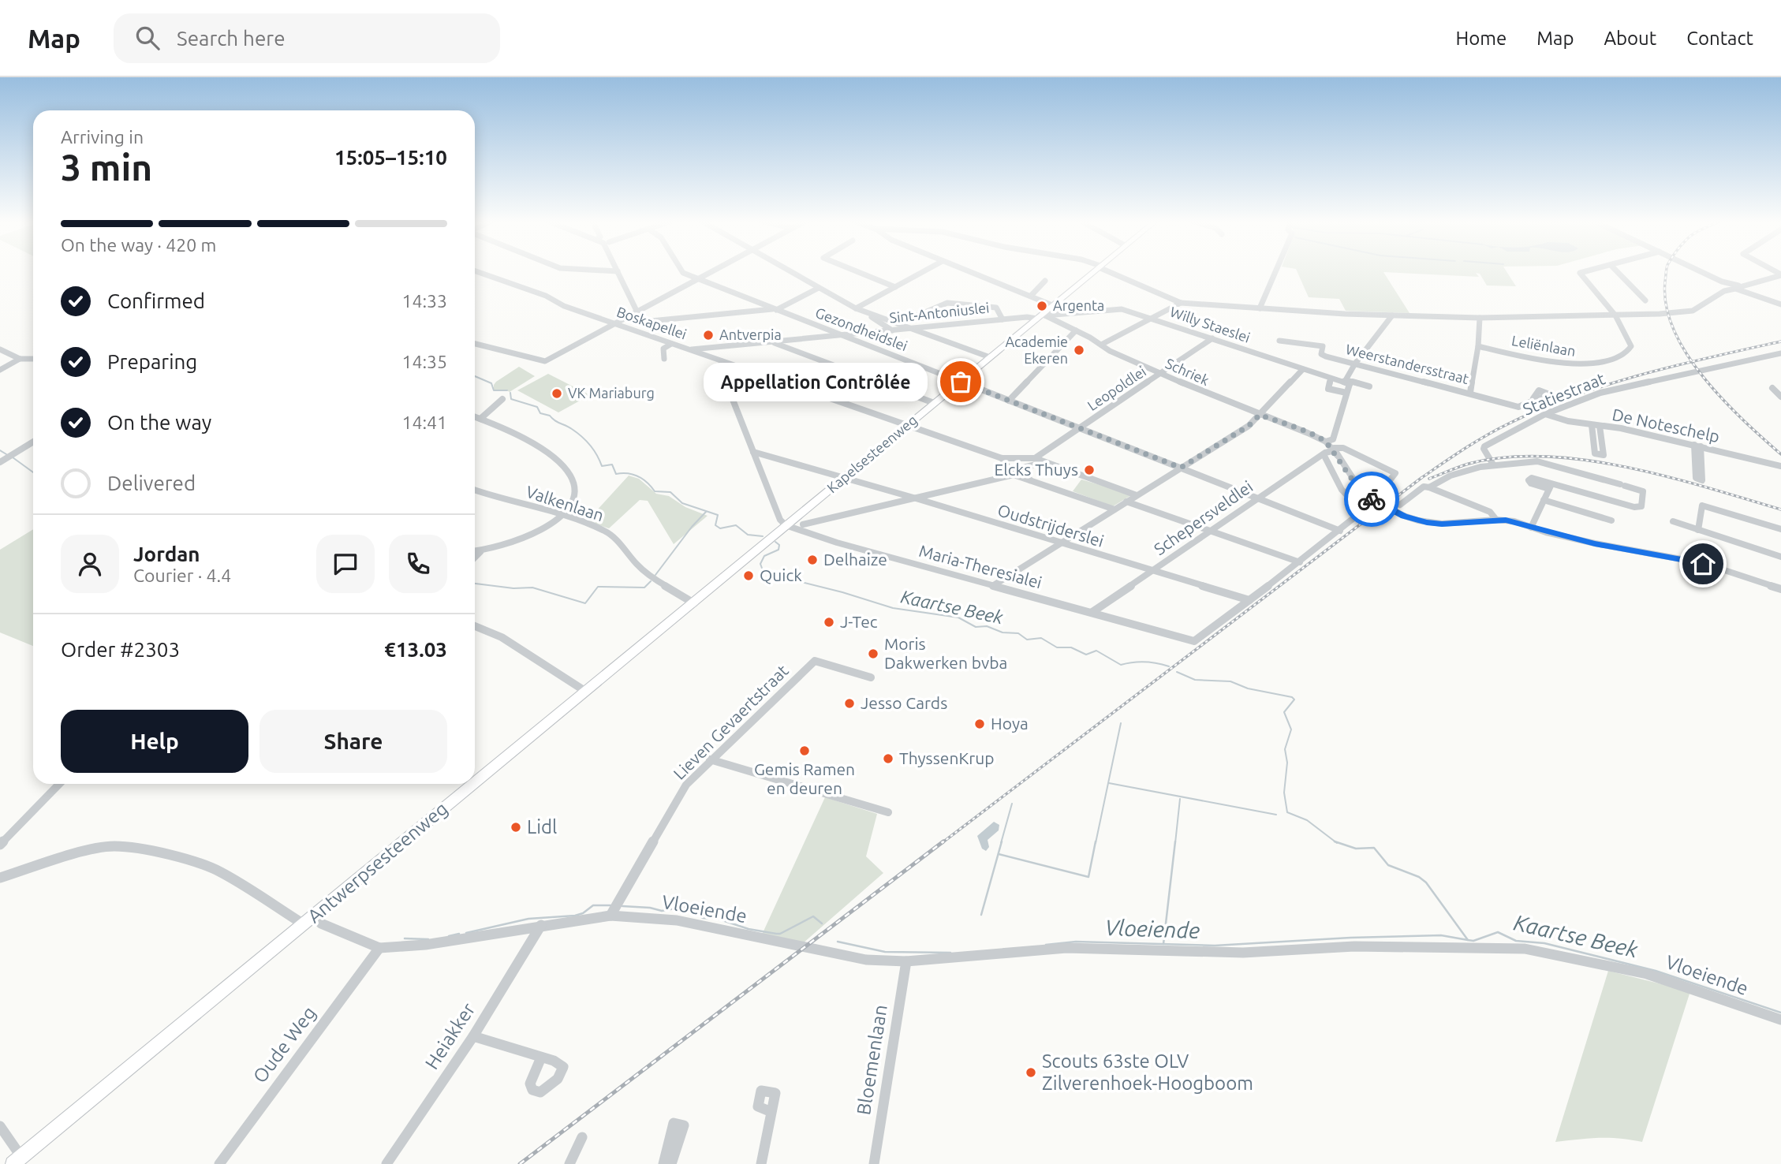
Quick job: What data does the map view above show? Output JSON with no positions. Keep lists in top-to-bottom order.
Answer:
{
  "streets": {
    "main road": ["Kapelsesteenweg", "Antwerpsesteenweg"],
    "street": [
      "Sint-Antoniuslei",
      "Boskapellei",
      "Willy Staeslei",
      "Gezondheidslei",
      "Leliënlaan",
      "Weerstandersstraat",
      "Schriek",
      "Leopoldlei",
      "Statiestraat",
      "De Noteschelp",
      "Valkenlaan",
      "Schepersveldlei",
      "Oudstrijderslei",
      "Maria-Theresialei",
      "Lieven Gevaertstraat",
      "Vloeiende",
      "Heiakker",
      "Oude Weg",
      "Bloemenlaan"
    ]
  },
  "crossings": [
    ["Sint-Antoniuslei", "Boskapellei"],
    ["Sint-Antoniuslei", "Willy Staeslei"],
    ["Sint-Antoniuslei", "Gezondheidslei"],
    ["Sint-Antoniuslei", "Schriek"],
    ["Sint-Antoniuslei", "Kapelsesteenweg"],
    ["Boskapellei", "Leopoldlei"],
    ["Boskapellei", "Kapelsesteenweg"],
    ["Willy Staeslei", "Schriek"],
    ["Willy Staeslei", "Leopoldlei"],
    ["Willy Staeslei", "Kapelsesteenweg"],
    ["Gezondheidslei", "Leopoldlei"],
    ["Gezondheidslei", "Kapelsesteenweg"],
    ["Gezondheidslei", "Schepersveldlei"],
    ["Schriek", "Leopoldlei"],
    ["Schriek", "Kapelsesteenweg"],
    ["Schriek", "Schepersveldlei"],
    ["Statiestraat", "De Noteschelp"],
    ["Kapelsesteenweg", "Oudstrijderslei"],
    ["Kapelsesteenweg", "Maria-Theresialei"],
    ["Kapelsesteenweg", "Antwerpsesteenweg"],
    ["Valkenlaan", "Antwerpsesteenweg"],
    ["Schepersveldlei", "Oudstrijderslei"],
    ["Schepersveldlei", "Maria-Theresialei"],
    ["Oudstrijderslei", "Maria-Theresialei"],
    ["Lieven Gevaertstraat", "Vloeiende"],
    ["Antwerpsesteenweg", "Vloeiende"],
    ["Vloeiende", "Heiakker"],
    ["Vloeiende", "Oude Weg"],
    ["Vloeiende", "Bloemenlaan"]
  ],
  "water": ["Kaartse Beek", "Vloeiende"],
  "places": [
    "Argenta",
    "Antverpia",
    "Academie Ekeren",
    "Appellation Contrôlée",
    "VK Mariaburg",
    "Elcks Thuys",
    "Delhaize",
    "Quick",
    "J-Tec",
    "Moris Dakwerken bvba",
    "Jesso Cards",
    "Hoya",
    "Gemis Ramen en deuren",
    "ThyssenKrup",
    "Lidl",
    "Scouts 63ste OLV Zilverenhoek-Hoogboom"
  ],
  "page": {
    "header": "Map",
    "search": "Search here",
    "nav": [
      "Home",
      "Map",
      "About",
      "Contact"
    ],
    "heading": ["3 min", "Arriving in", "15:05–15:10"],
    "panel": [
      "Jordan",
      "Courier · 4.4",
      "Order #2303",
      "€13.03"
    ],
    "bar": "On the way · 420 m",
    "list": [
      ["Confirmed", "14:33"],
      ["Preparing", "14:35"],
      ["On the way", "14:41"],
      "Delivered"
    ],
    "bubble": "Appellation Contrôlée",
    "buttons": ["Help", "Share"]
  }
}
